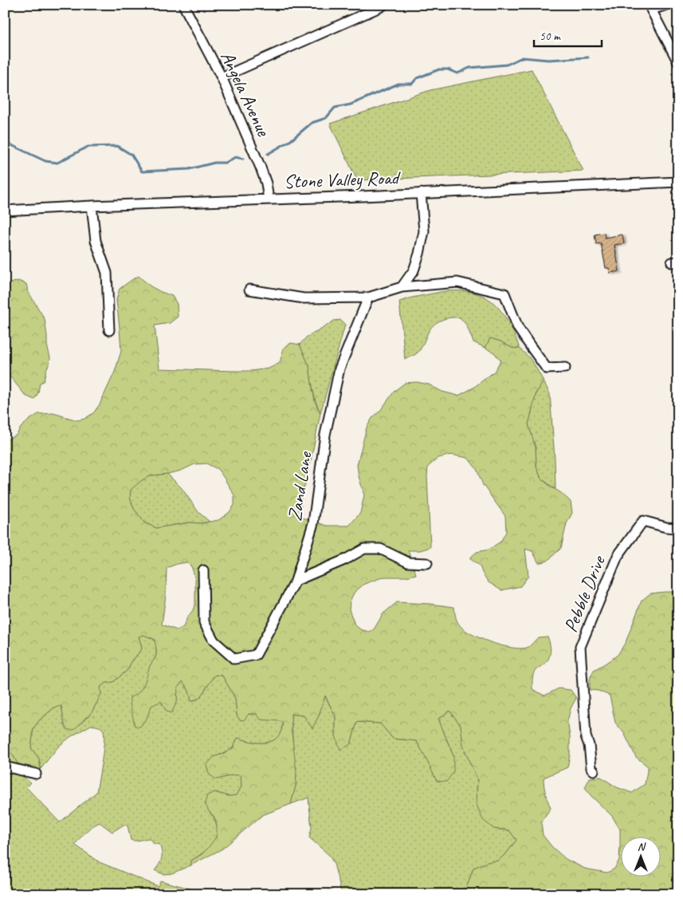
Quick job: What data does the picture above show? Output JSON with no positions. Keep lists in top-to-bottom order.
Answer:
{
  "streets": {
    "street": [
      "Angela Avenue",
      "Stone Valley Road",
      "Zand Lane",
      "Pebble Drive"
    ]
  },
  "crossings": [
    ["Angela Avenue", "Stone Valley Road"]
  ],
  "scale_bar": "50 m",
  "north": "top"
}
